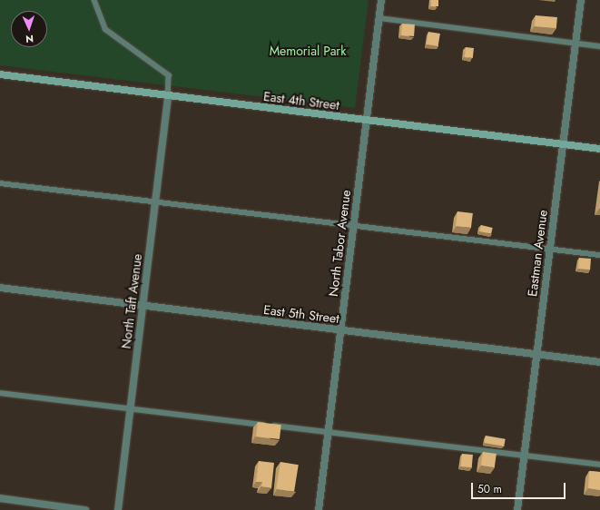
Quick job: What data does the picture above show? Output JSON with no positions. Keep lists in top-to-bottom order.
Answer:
{
  "streets": {
    "main road": ["East 4th Street"],
    "street": [
      "North Tabor Avenue",
      "Eastman Avenue",
      "North Taft Avenue",
      "East 5th Street"
    ]
  },
  "crossings": [
    ["East 4th Street", "North Tabor Avenue"],
    ["East 4th Street", "Eastman Avenue"],
    ["East 4th Street", "North Taft Avenue"],
    ["North Tabor Avenue", "East 5th Street"],
    ["Eastman Avenue", "East 5th Street"],
    ["North Taft Avenue", "East 5th Street"]
  ],
  "parks": ["Memorial Park"],
  "scale_bar": "50 m",
  "north": "bottom"
}
